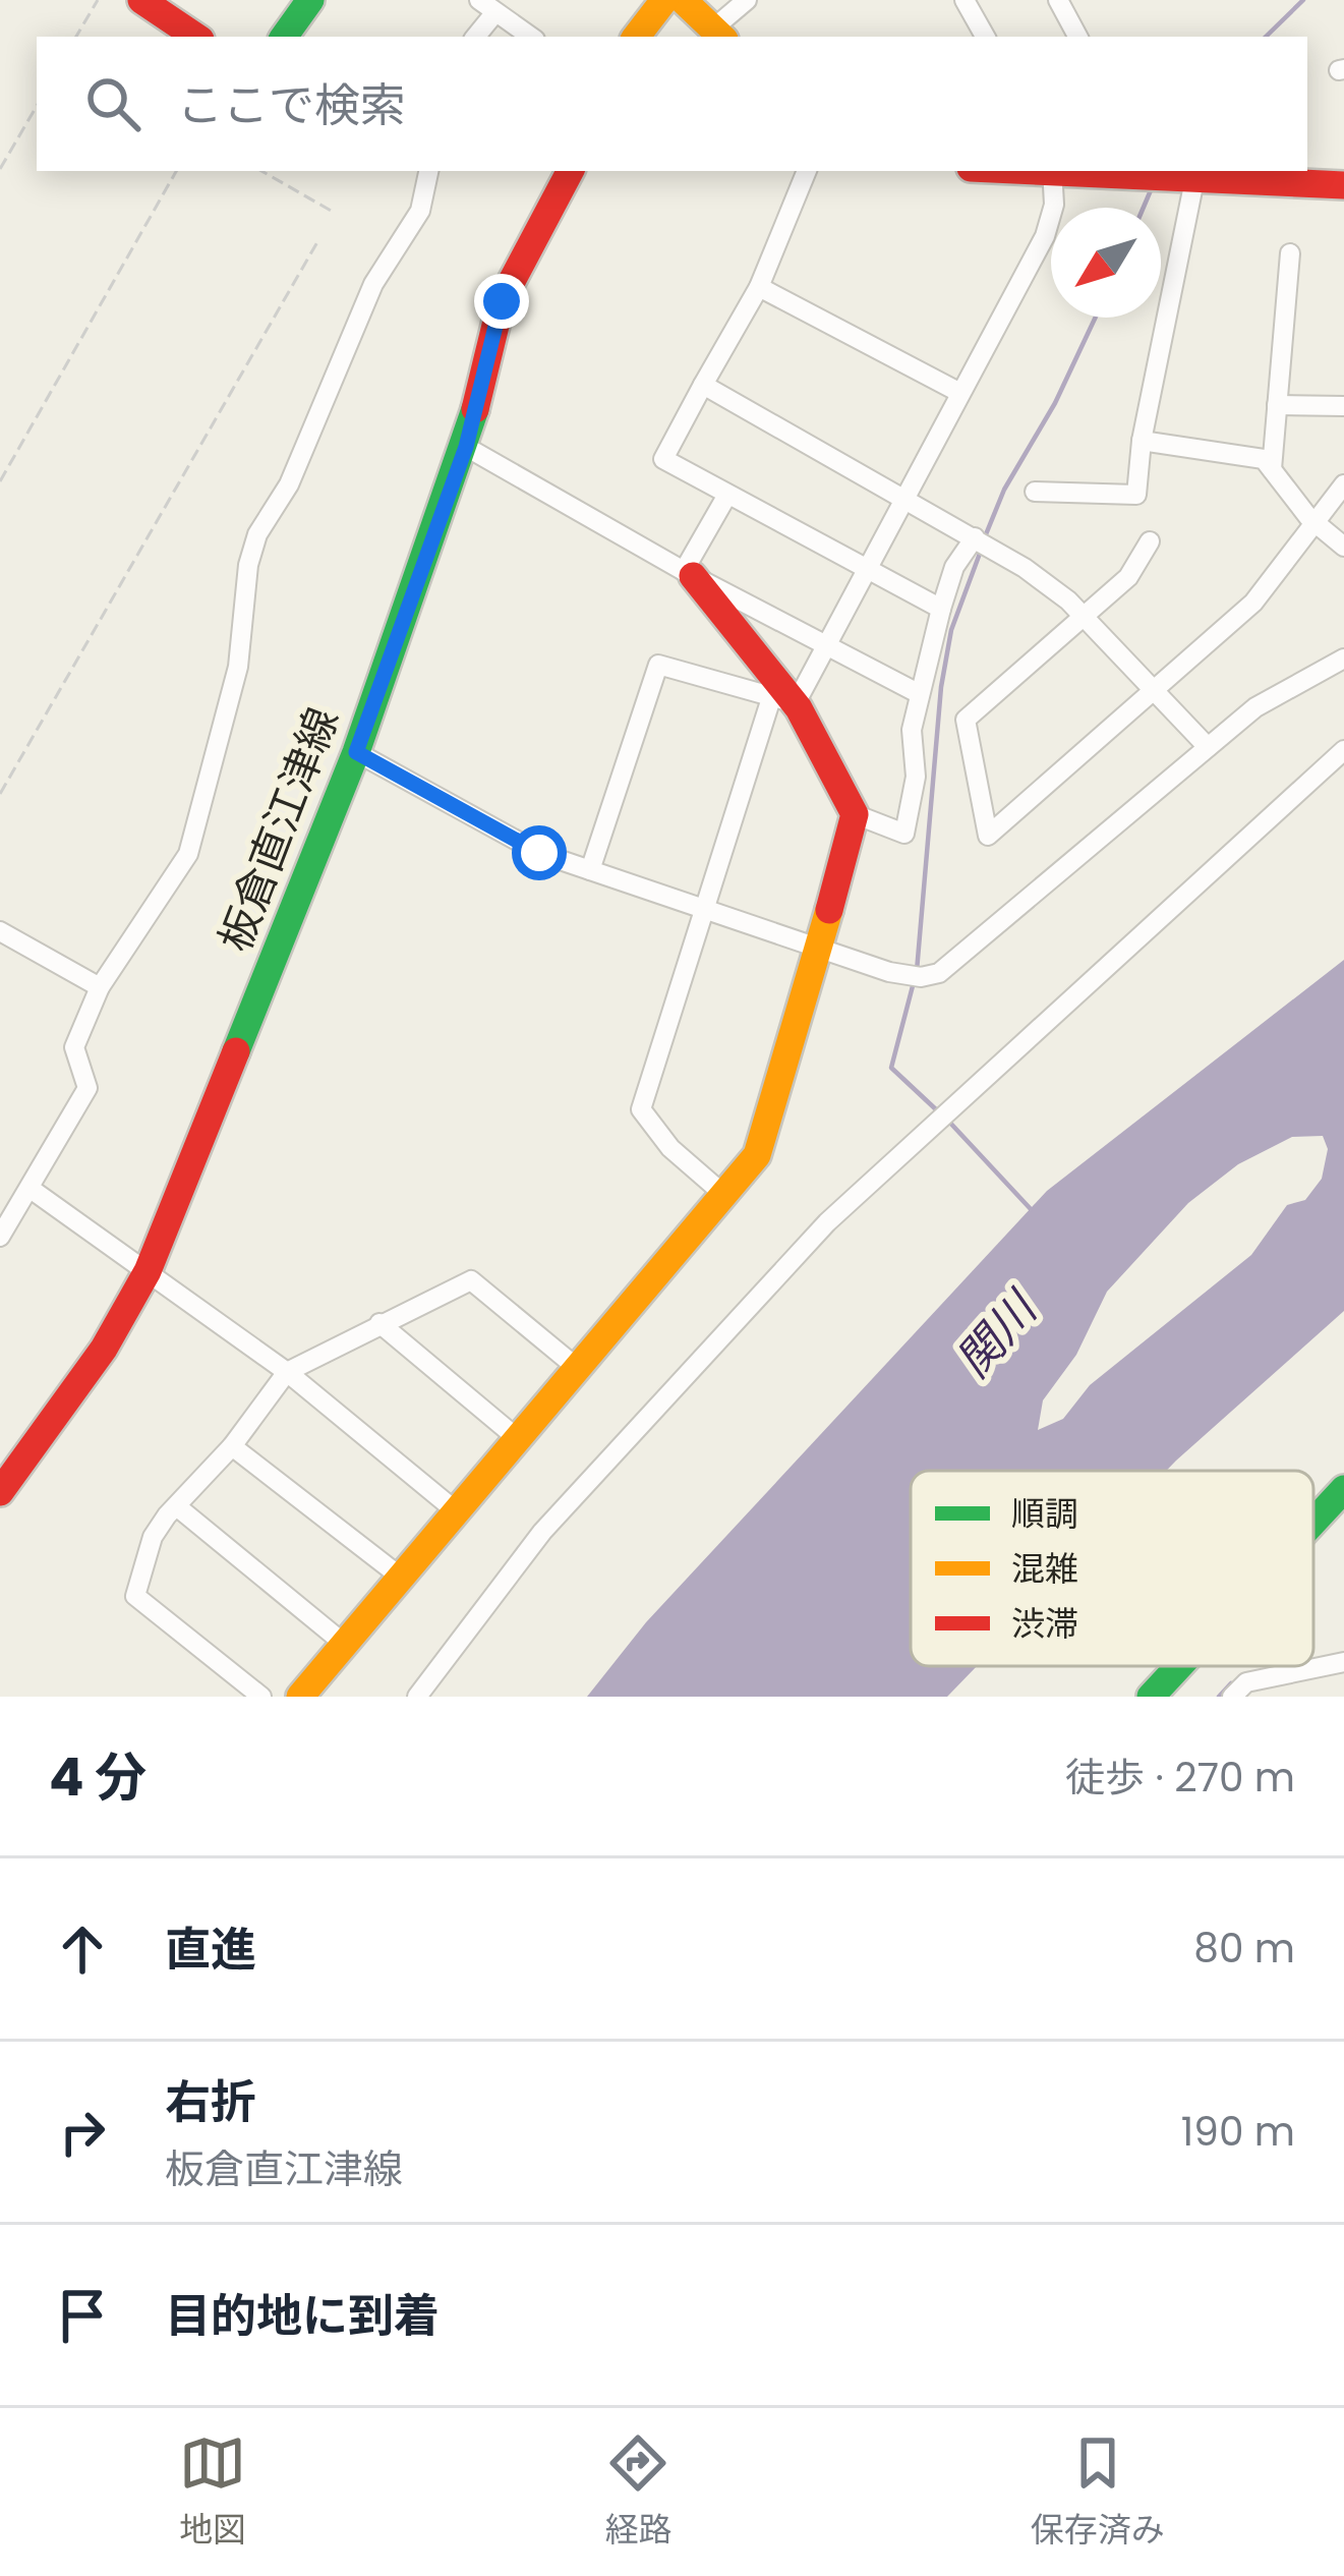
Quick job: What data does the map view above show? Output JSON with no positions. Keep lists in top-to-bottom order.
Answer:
{
  "streets": {
    "main road": ["板倉直江津線"]
  },
  "water": ["関川"],
  "legend": ["順調", "混雑", "渋滞"],
  "north": "bottom left",
  "page": {
    "search": "ここで検索",
    "heading": ["4 分", "徒歩 · 270 m"],
    "list": [
      ["直進", "80 m"],
      ["右折", "板倉直江津線", "190 m"],
      "目的地に到着"
    ],
    "nav": ["地図", "経路", "保存済み"]
  }
}
